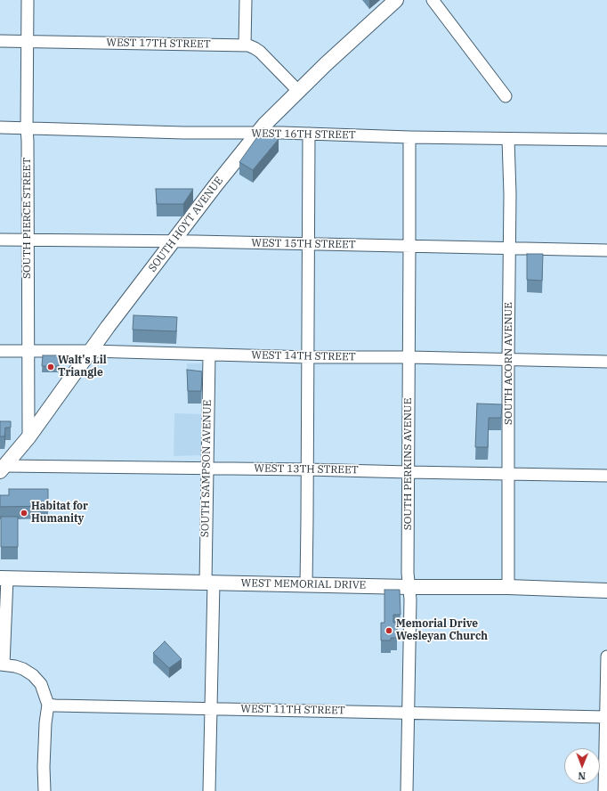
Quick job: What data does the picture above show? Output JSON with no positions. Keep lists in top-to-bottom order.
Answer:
{
  "streets": {
    "main road": ["SOUTH HOYT AVENUE", "WEST MEMORIAL DRIVE"],
    "street": [
      "WEST 17TH STREET",
      "WEST 16TH STREET",
      "SOUTH PIERCE STREET",
      "WEST 15TH STREET",
      "WEST 14TH STREET",
      "SOUTH ACORN AVENUE",
      "SOUTH PERKINS AVENUE",
      "SOUTH SAMPSON AVENUE",
      "WEST 13TH STREET",
      "WEST 11TH STREET"
    ]
  },
  "crossings": [
    ["WEST 17TH STREET", "SOUTH PIERCE STREET"],
    ["WEST 17TH STREET", "SOUTH HOYT AVENUE"],
    ["WEST 16TH STREET", "SOUTH PIERCE STREET"],
    ["WEST 16TH STREET", "SOUTH HOYT AVENUE"],
    ["WEST 16TH STREET", "SOUTH ACORN AVENUE"],
    ["WEST 16TH STREET", "SOUTH PERKINS AVENUE"],
    ["SOUTH PIERCE STREET", "SOUTH HOYT AVENUE"],
    ["SOUTH PIERCE STREET", "WEST 15TH STREET"],
    ["SOUTH PIERCE STREET", "WEST 14TH STREET"],
    ["SOUTH HOYT AVENUE", "WEST 15TH STREET"],
    ["SOUTH HOYT AVENUE", "WEST 14TH STREET"],
    ["SOUTH HOYT AVENUE", "WEST 13TH STREET"],
    ["WEST 15TH STREET", "SOUTH ACORN AVENUE"],
    ["WEST 15TH STREET", "SOUTH PERKINS AVENUE"],
    ["WEST 14TH STREET", "SOUTH ACORN AVENUE"],
    ["WEST 14TH STREET", "SOUTH PERKINS AVENUE"],
    ["WEST 14TH STREET", "SOUTH SAMPSON AVENUE"],
    ["SOUTH ACORN AVENUE", "WEST 13TH STREET"],
    ["SOUTH ACORN AVENUE", "WEST MEMORIAL DRIVE"],
    ["SOUTH PERKINS AVENUE", "WEST 13TH STREET"],
    ["SOUTH PERKINS AVENUE", "WEST MEMORIAL DRIVE"],
    ["SOUTH PERKINS AVENUE", "WEST 11TH STREET"],
    ["SOUTH SAMPSON AVENUE", "WEST 13TH STREET"],
    ["SOUTH SAMPSON AVENUE", "WEST MEMORIAL DRIVE"],
    ["SOUTH SAMPSON AVENUE", "WEST 11TH STREET"]
  ],
  "places": ["Walt's Lil Triangle", "Habitat for Humanity", "Memorial Drive Wesleyan Church"],
  "north": "bottom"
}
